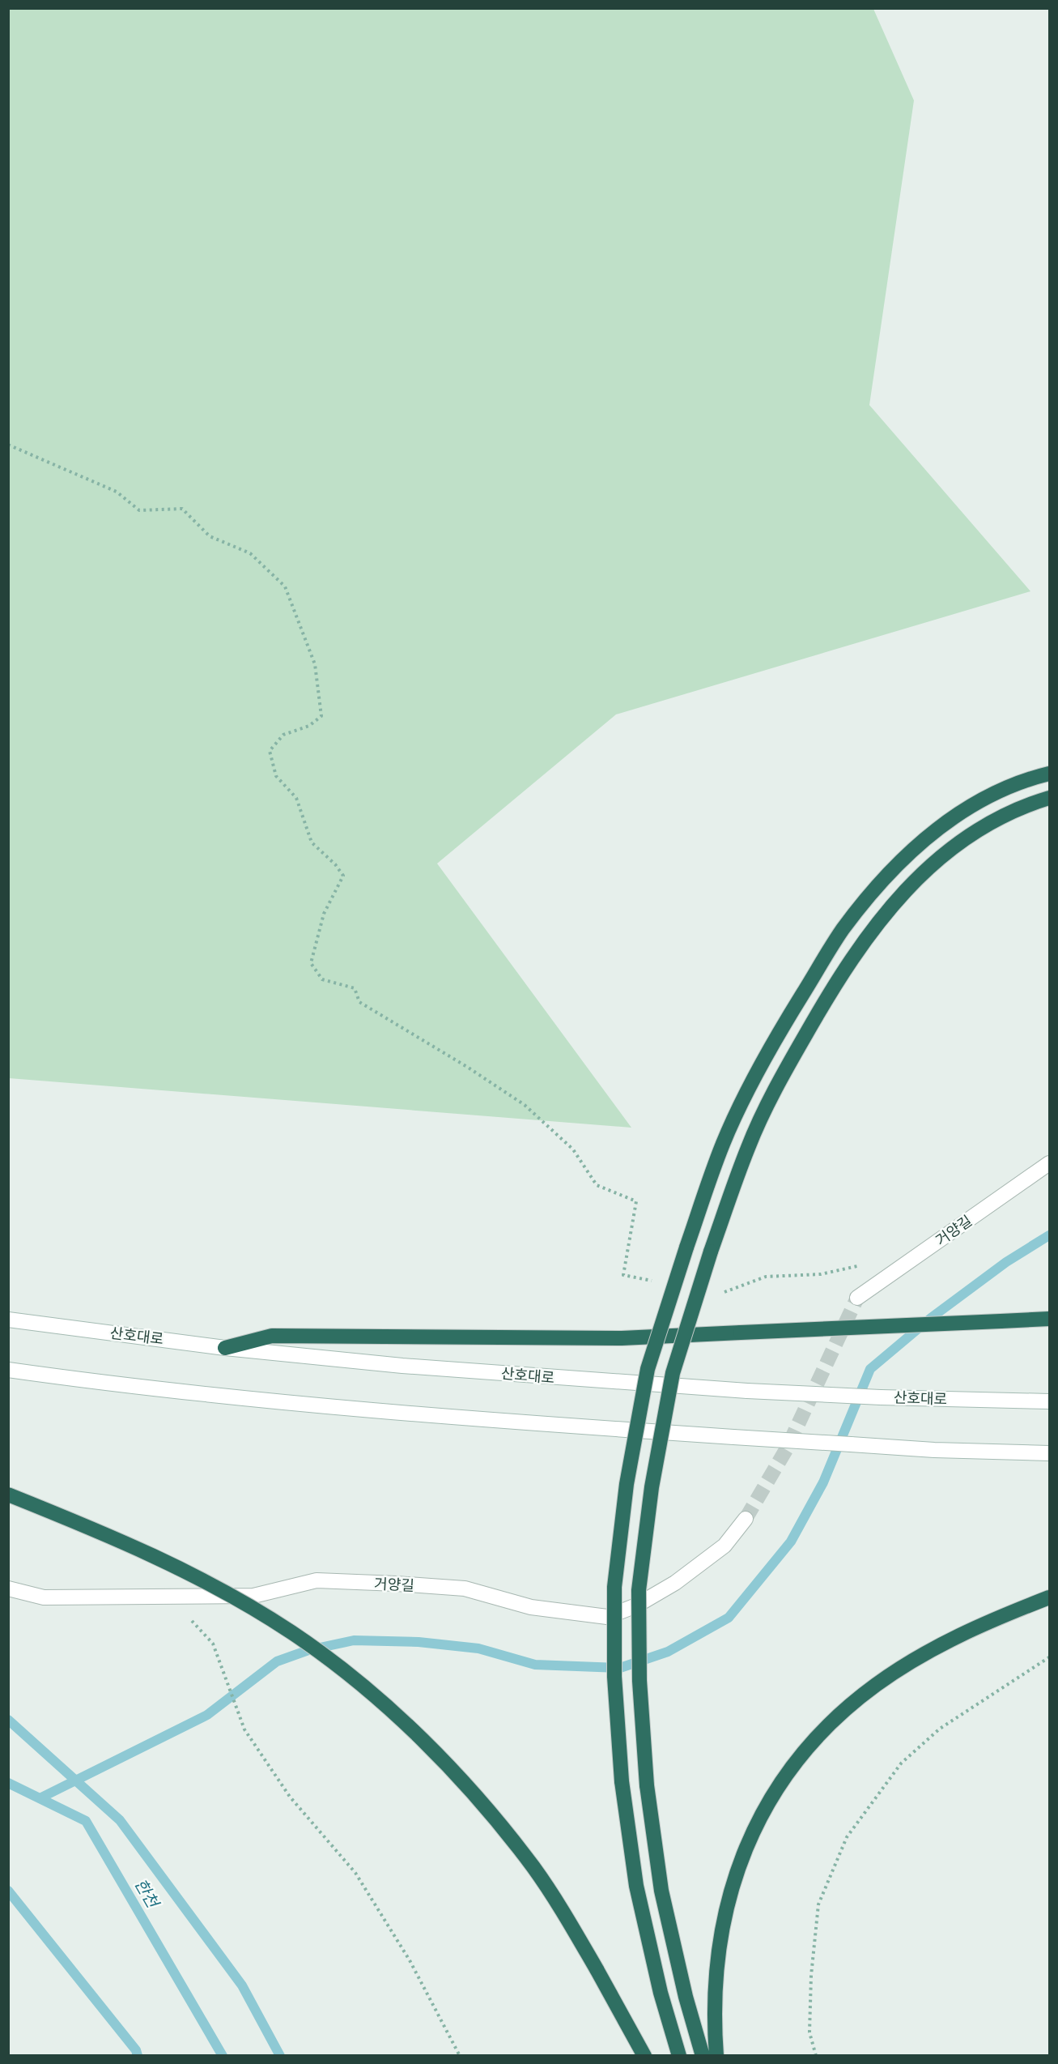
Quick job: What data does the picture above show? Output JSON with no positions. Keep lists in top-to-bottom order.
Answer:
{
  "streets": {
    "street": ["거양길", "산호대로"]
  },
  "water": ["한천"]
}
